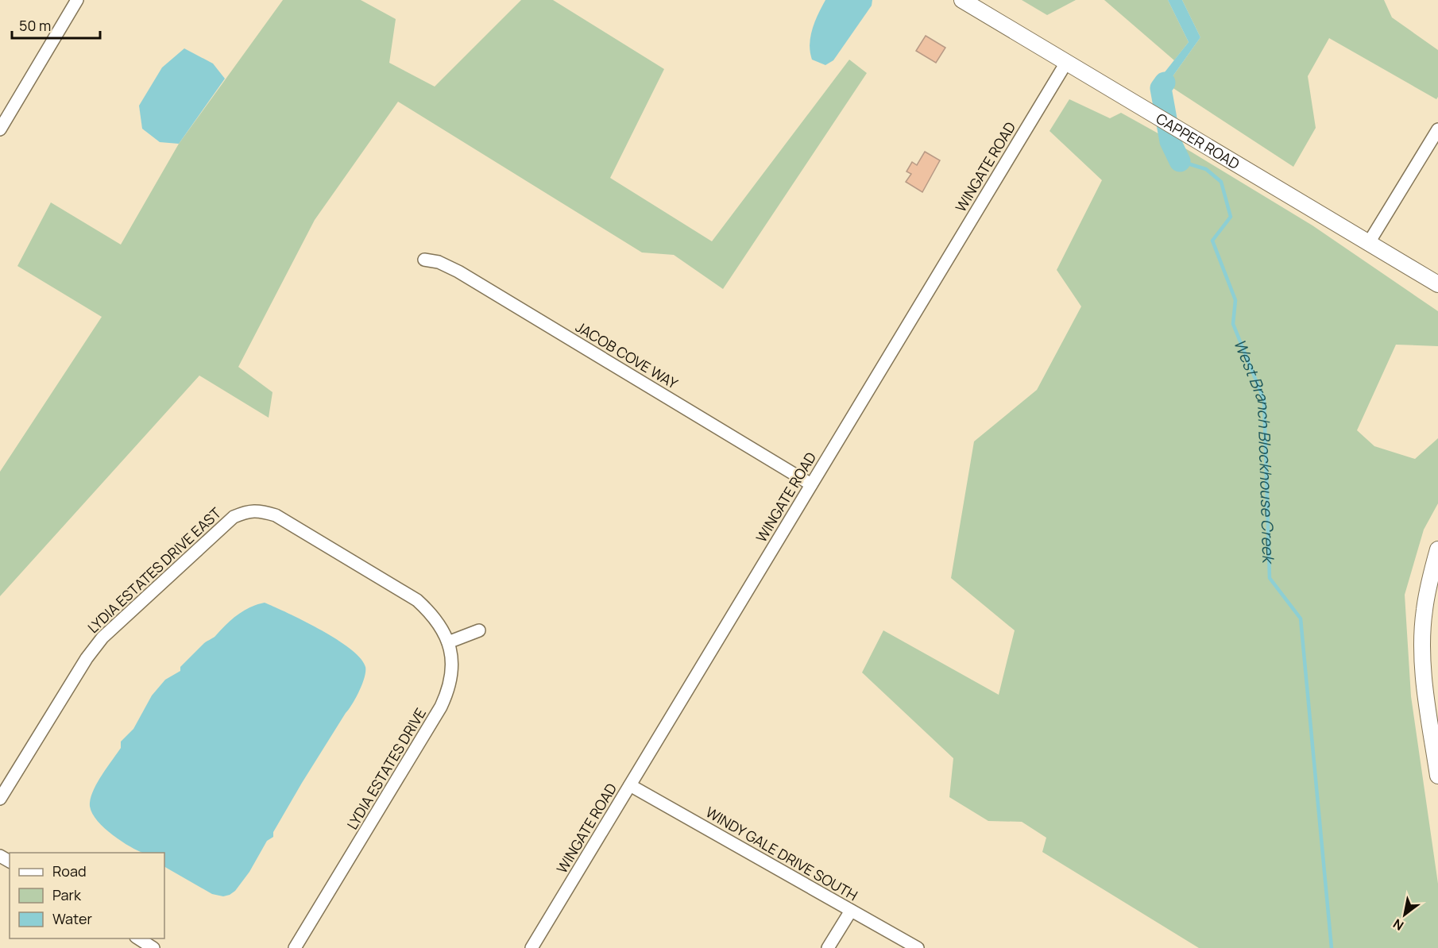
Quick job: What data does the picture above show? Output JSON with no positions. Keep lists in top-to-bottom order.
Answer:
{
  "streets": {
    "street": [
      "CAPPER ROAD",
      "WINGATE ROAD",
      "JACOB COVE WAY",
      "LYDIA ESTATES DRIVE EAST",
      "LYDIA ESTATES DRIVE",
      "WINDY GALE DRIVE SOUTH"
    ]
  },
  "crossings": [
    ["CAPPER ROAD", "WINGATE ROAD"],
    ["WINGATE ROAD", "JACOB COVE WAY"],
    ["WINGATE ROAD", "WINDY GALE DRIVE SOUTH"],
    ["LYDIA ESTATES DRIVE EAST", "LYDIA ESTATES DRIVE"]
  ],
  "water": ["West Branch Blockhouse Creek"],
  "legend": ["Road", "Park", "Water"],
  "scale_bar": "50 m",
  "north": "bottom left"
}
